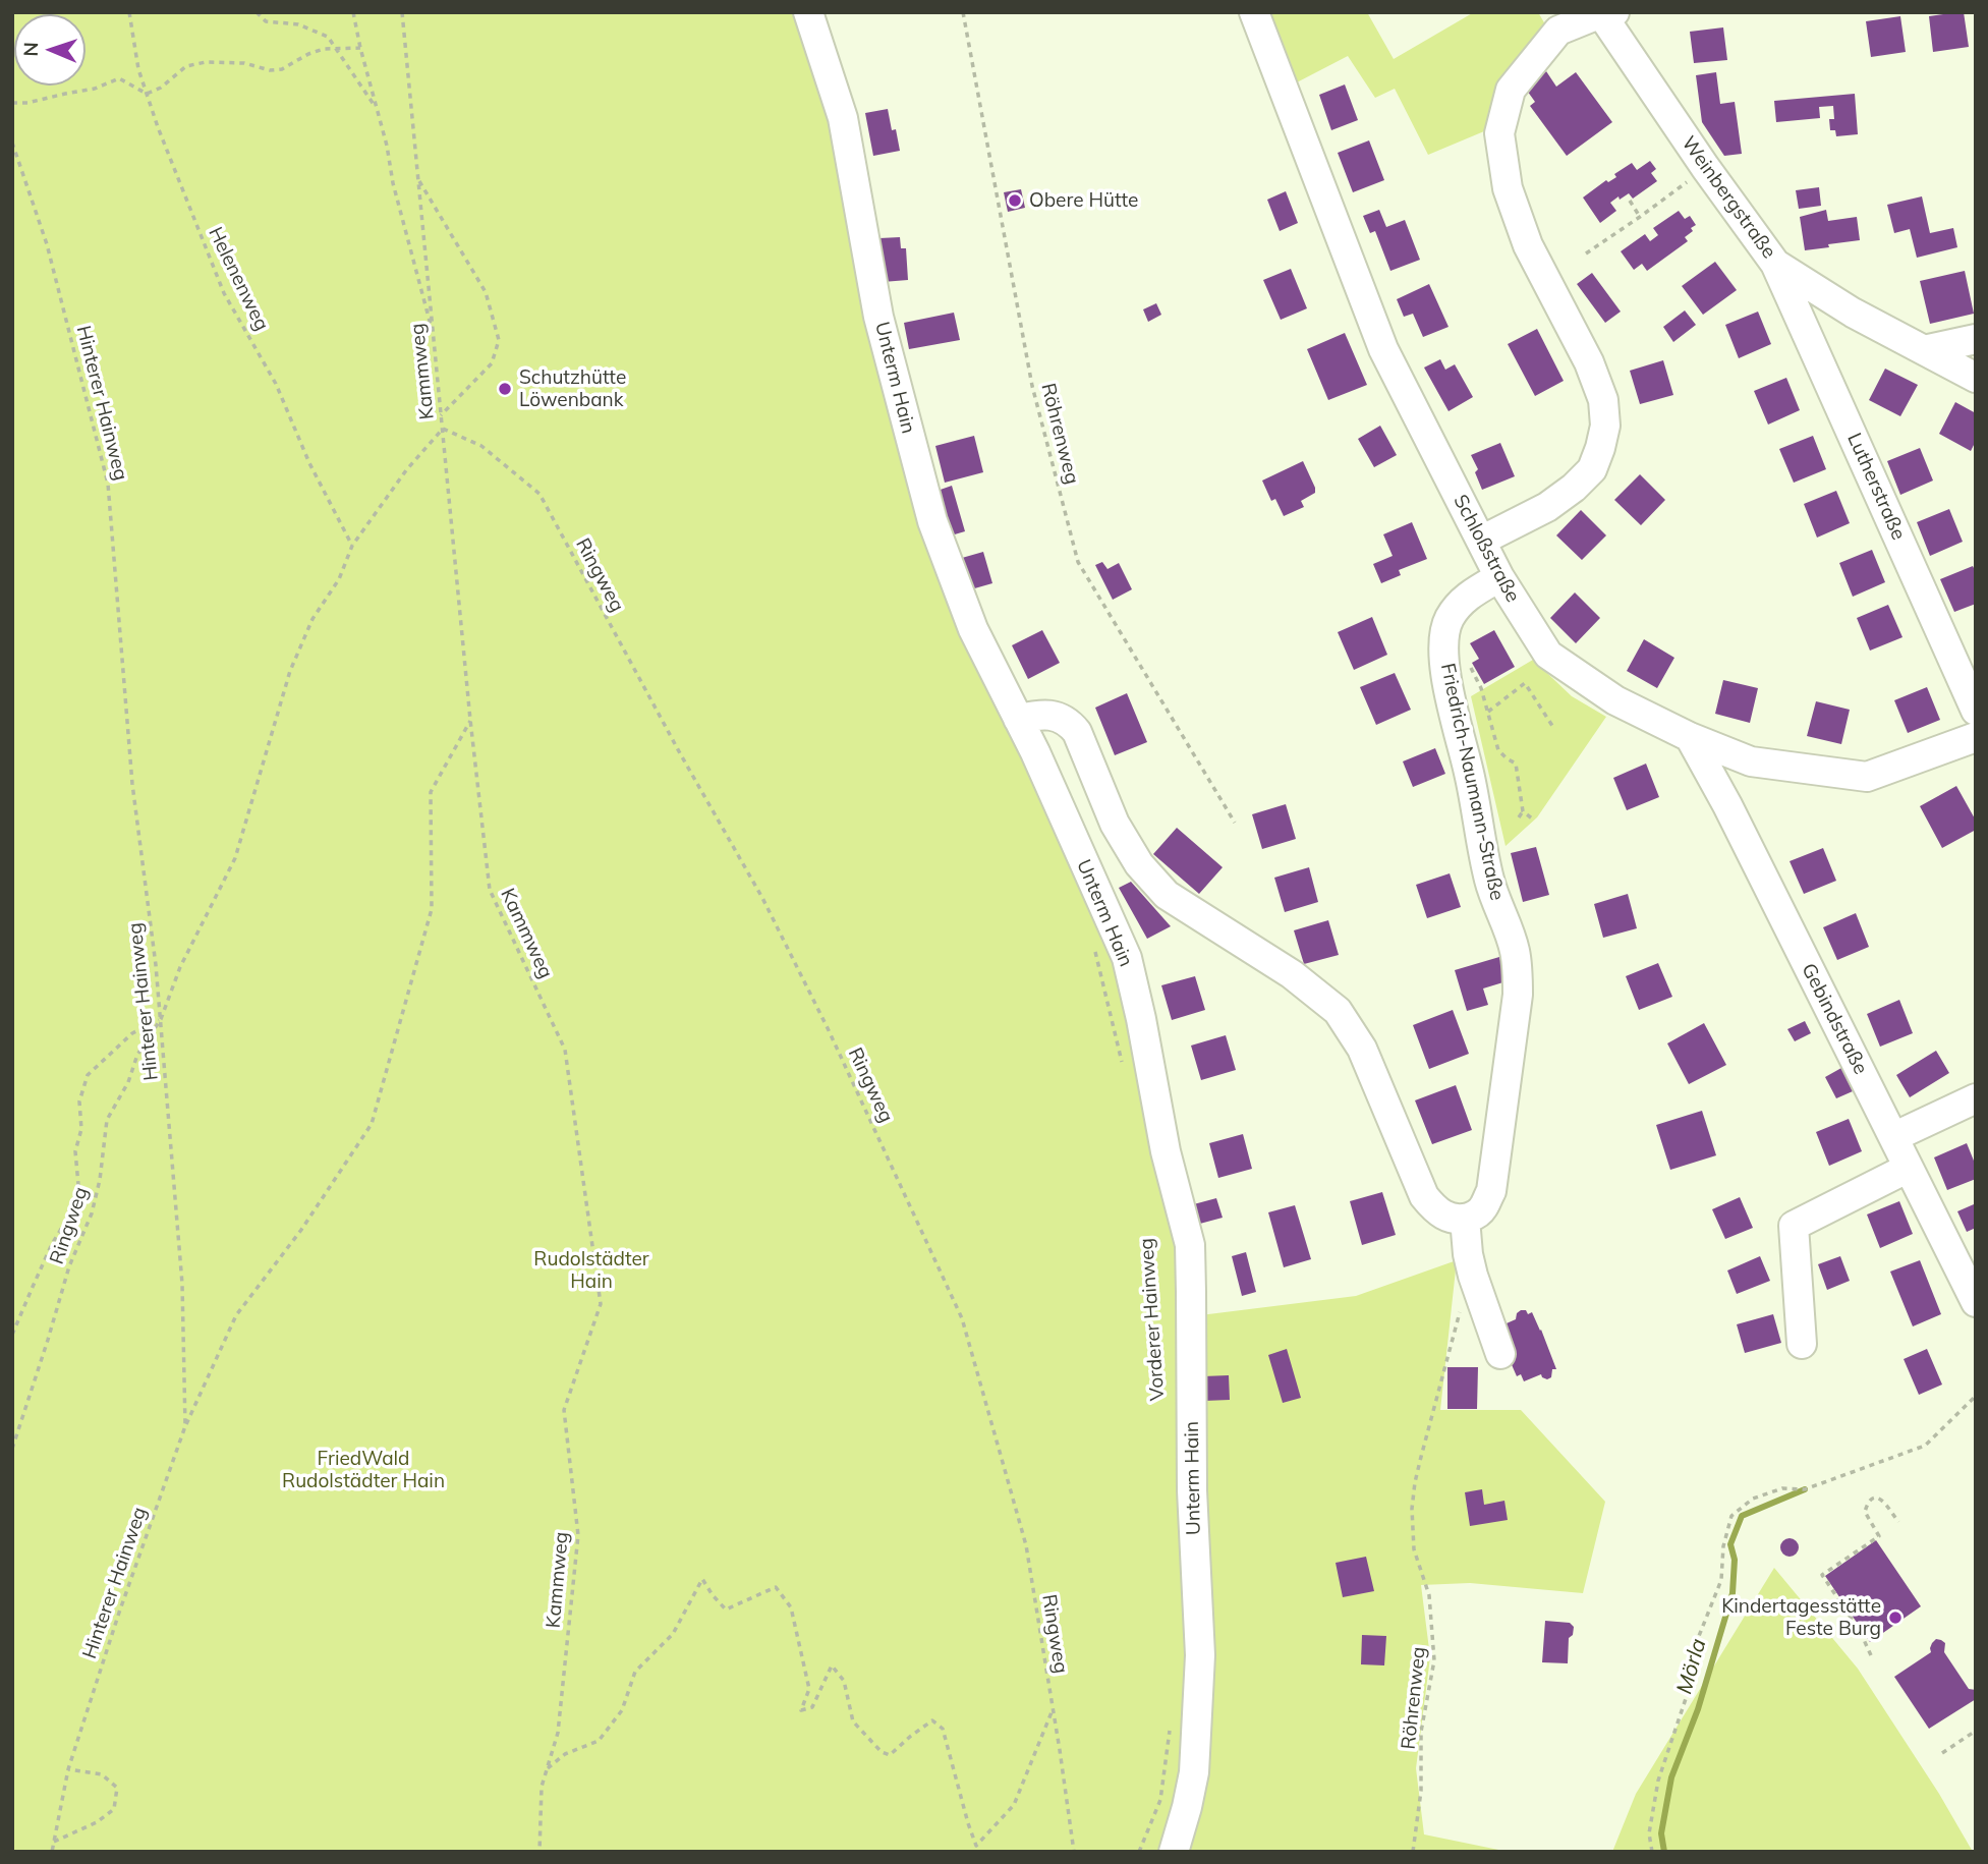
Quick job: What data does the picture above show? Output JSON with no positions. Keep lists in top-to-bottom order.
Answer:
{
  "streets": {
    "street": [
      "Weinbergstraße",
      "Unterm Hain",
      "Lutherstraße",
      "Schloßstraße",
      "Friedrich-Naumann-Straße",
      "Gebindstraße"
    ],
    "path": [
      "Helenenweg",
      "Kammweg",
      "Hinterer Hainweg",
      "Röhrenweg",
      "Ringweg"
    ]
  },
  "crossings": [
    ["Weinbergstraße", "Lutherstraße"],
    ["Kammweg", "Ringweg"],
    ["Hinterer Hainweg", "Ringweg"],
    ["Schloßstraße", "Friedrich-Naumann-Straße"],
    ["Schloßstraße", "Gebindstraße"]
  ],
  "water": ["Mörla"],
  "parks": ["Rudolstädter Hain", "FriedWald Rudolstädter Hain"],
  "places": ["Obere Hütte", "Schutzhütte Löwenbank", "Kindertagesstätte Feste Burg"],
  "north": "left"
}
